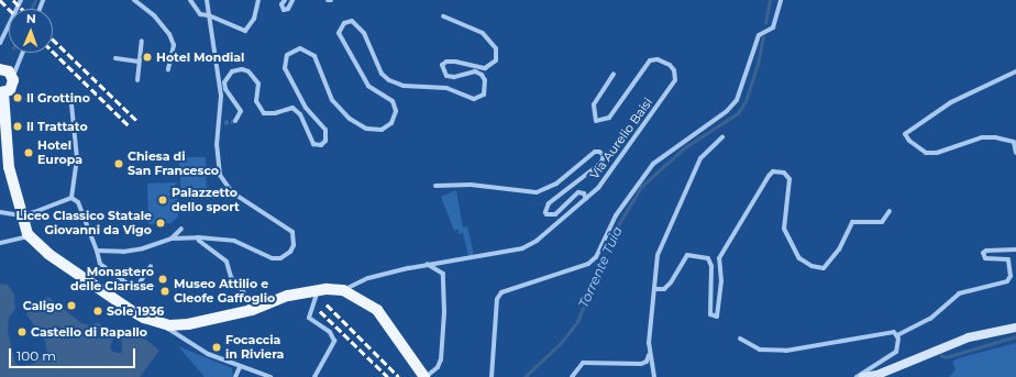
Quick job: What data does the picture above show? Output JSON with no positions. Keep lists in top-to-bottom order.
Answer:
{
  "streets": {
    "street": ["Via Aurelio Baisi"]
  },
  "water": ["Torrente Tuia"],
  "places": [
    "Hotel Mondial",
    "Il Grottino",
    "Il Trattato",
    "Hotel Europa",
    "Chiesa di San Francesco",
    "Palazzetto dello sport",
    "Liceo Classico Statale Giovanni da Vigo",
    "Monastero delle Clarisse",
    "Museo Attilio e Cleofe Gaffoglio",
    "Caligo",
    "Sole 1936",
    "Castello di Rapallo",
    "Focaccia in Riviera"
  ],
  "scale_bar": "100 m",
  "north": "top"
}
